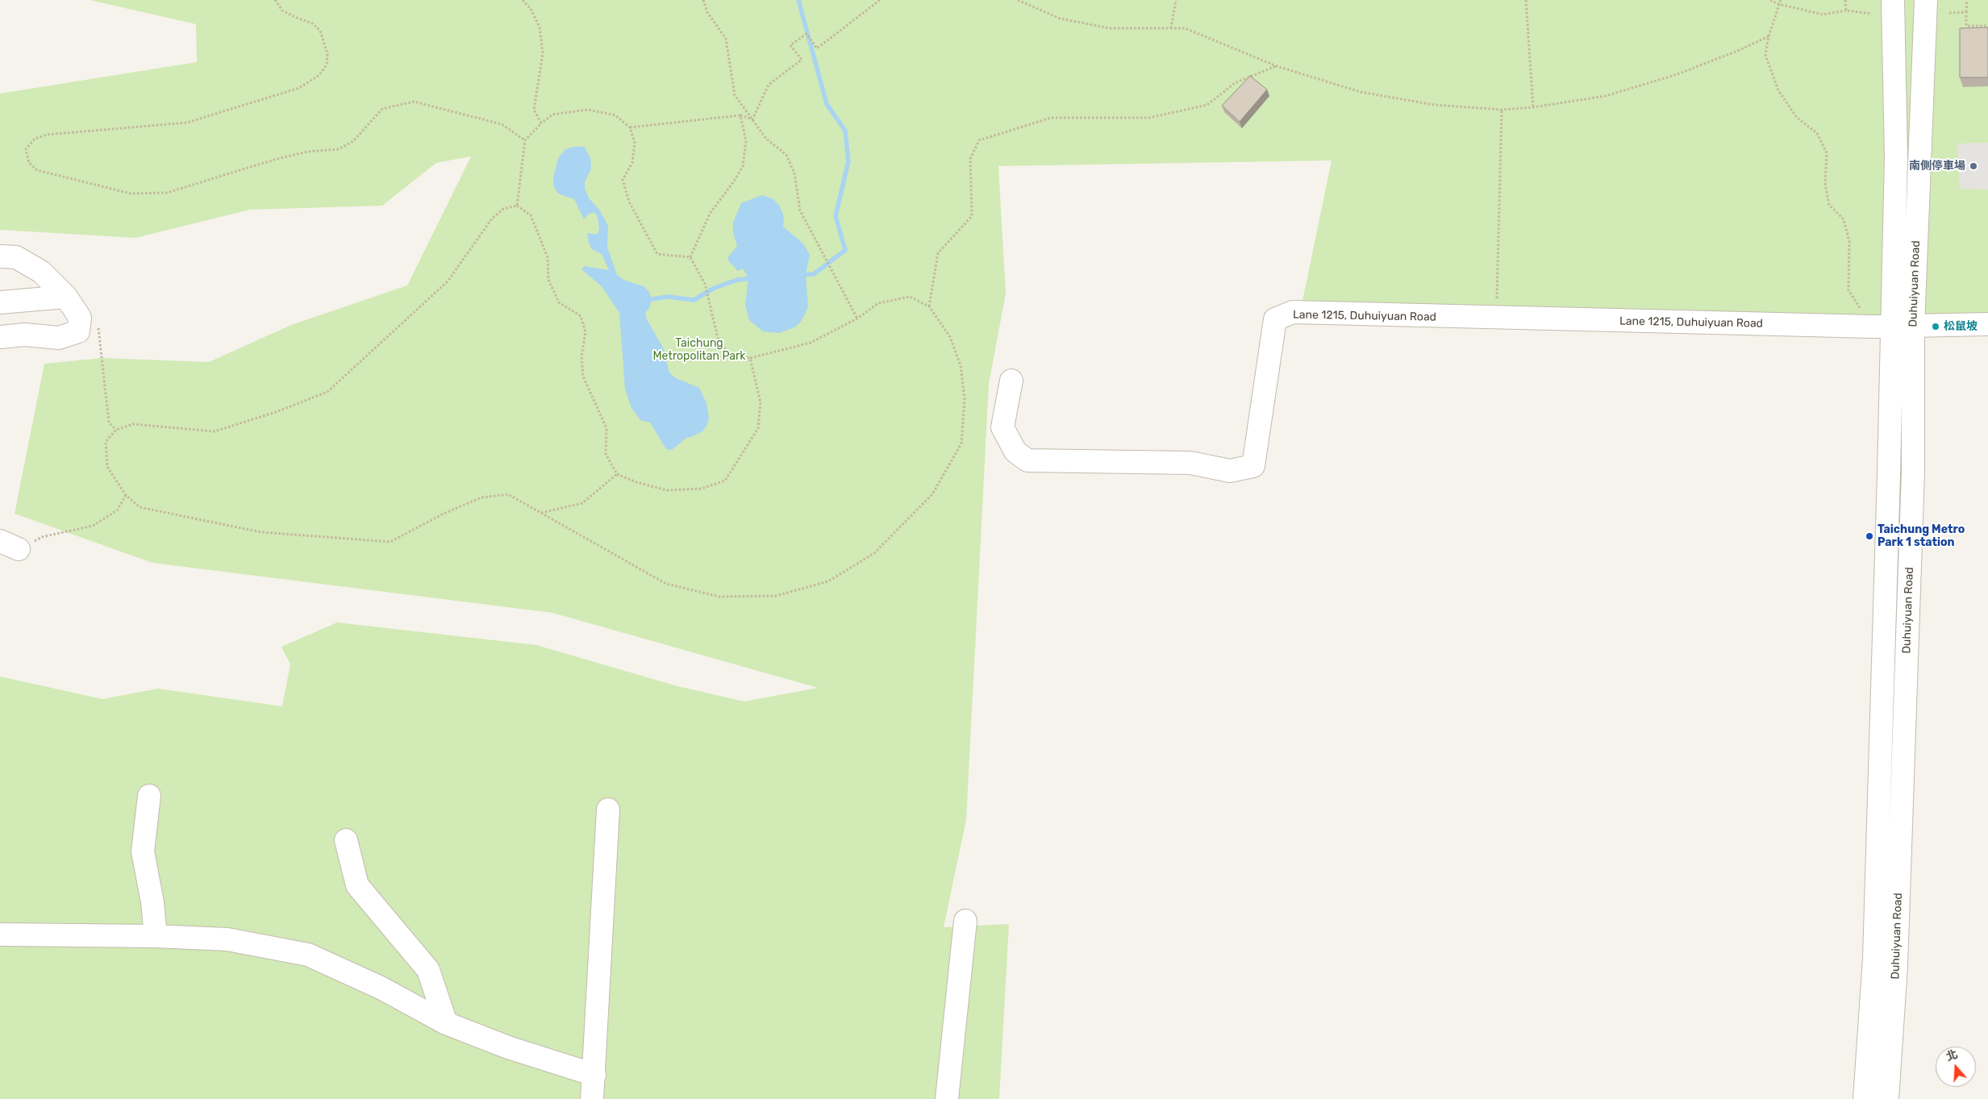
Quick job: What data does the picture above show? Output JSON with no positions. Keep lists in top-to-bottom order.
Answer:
{
  "streets": {
    "street": ["Duhuiyuan Road", "Lane 1215, Duhuiyuan Road"]
  },
  "crossings": [
    ["Duhuiyuan Road", "Lane 1215, Duhuiyuan Road"]
  ],
  "parks": ["Taichung Metropolitan Park"],
  "places": ["南側停車場", "松鼠坡", "Taichung Metro Park 1 station"],
  "north": "top"
}
